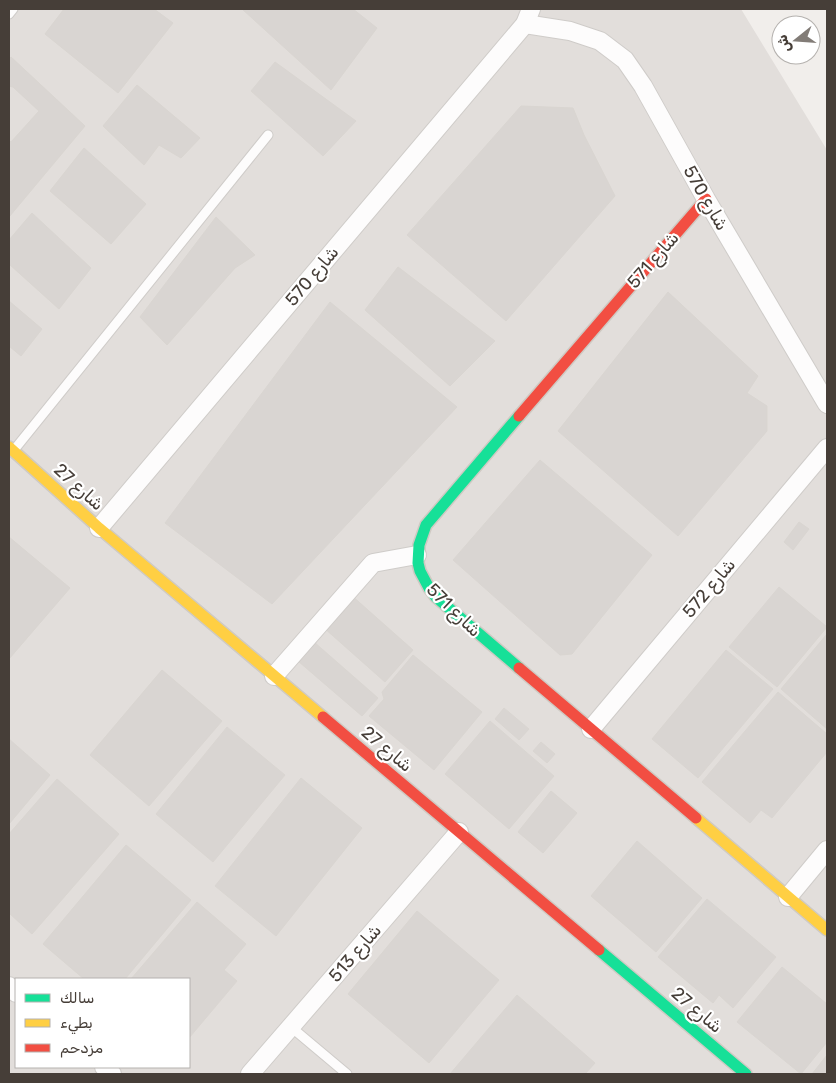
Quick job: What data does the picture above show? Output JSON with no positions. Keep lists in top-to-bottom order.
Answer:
{
  "streets": {
    "street": [
      "شارع 570",
      "شارع 571",
      "شارع 27",
      "شارع 572",
      "شارع 513"
    ]
  },
  "crossings": [
    ["شارع 570", "شارع 571"],
    ["شارع 570", "شارع 27"],
    ["شارع 571", "شارع 572"],
    ["شارع 27", "شارع 513"]
  ],
  "legend": ["سالك", "بطيء", "مزدحم"],
  "north": "left"
}
